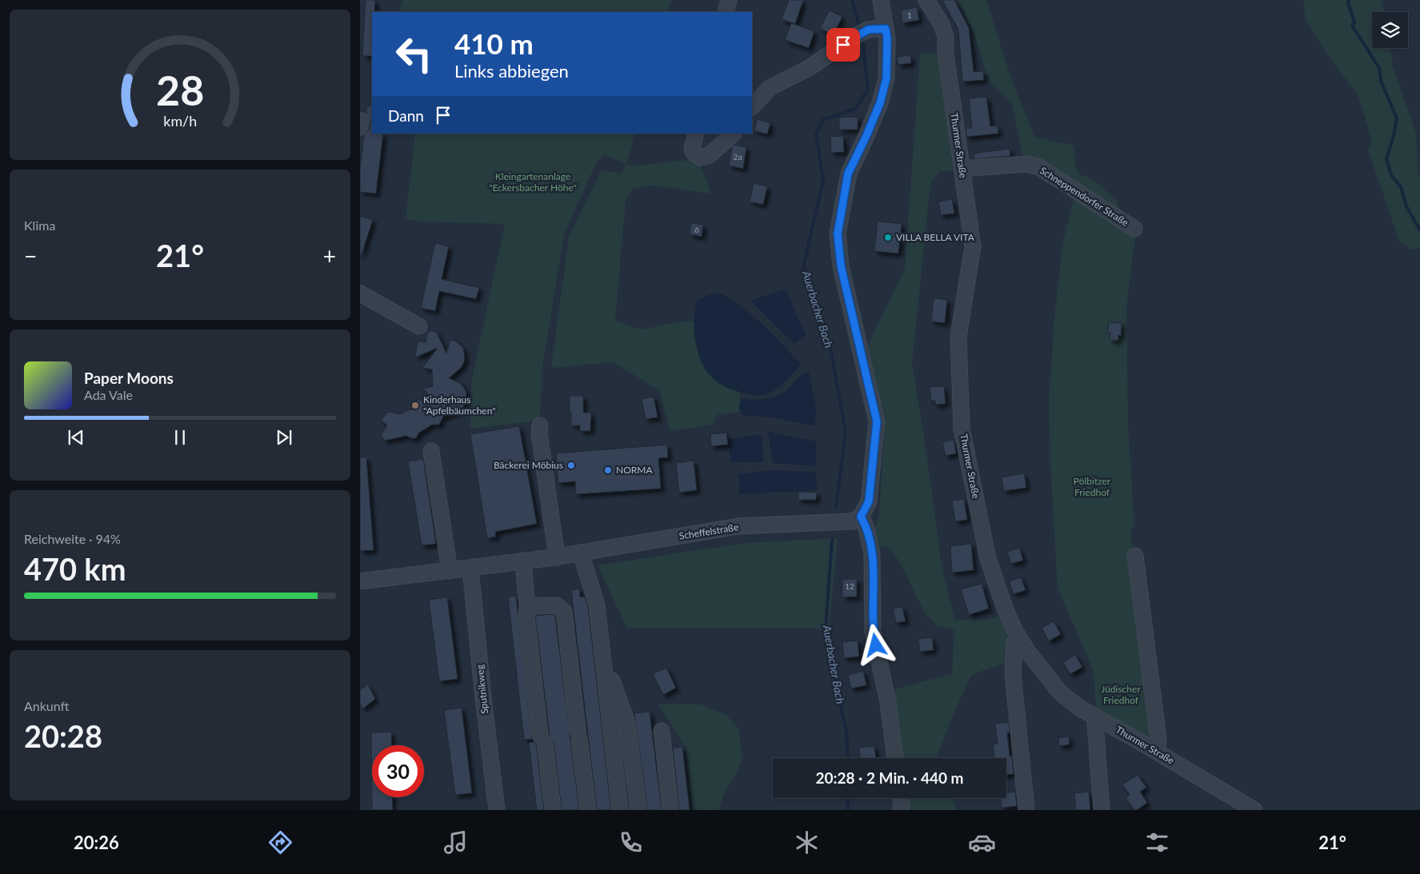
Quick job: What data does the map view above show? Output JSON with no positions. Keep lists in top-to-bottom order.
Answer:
{
  "streets": {
    "street": [
      "Thurmer Straße",
      "Schneppendorfer Straße",
      "Scheffelstraße",
      "Sputnikweg"
    ]
  },
  "crossings": [
    ["Thurmer Straße", "Schneppendorfer Straße"],
    ["Scheffelstraße", "Sputnikweg"]
  ],
  "water": ["Auerbacher Bach"],
  "parks": ["Kleingartenanlage \"Eckersbacher Höhe\"", "Pölbitzer Friedhof", "Jüdischer Friedhof"],
  "places": [
    "VILLA BELLA VITA",
    "Kinderhaus \"Apfelbäumchen\"",
    "Bäckerei Möbius",
    "NORMA"
  ],
  "house_numbers": [
    "1",
    "2a",
    "6",
    "12"
  ],
  "page": {
    "turn": ["410 m", "Links abbiegen"],
    "then": "Dann",
    "tile": [
      "Klima",
      ["Reichweite · 94%", "470 km"],
      ["Ankunft", "20:28"]
    ],
    "heat": ["−", "21°", "+"],
    "song": ["Paper Moons", "Ada Vale"],
    "limit": "30",
    "trip": "20:28 · 2 Min. · 440 m",
    "tabs": ["20:26", "21°"],
    "gauge": ["28", "km/h"]
  }
}
